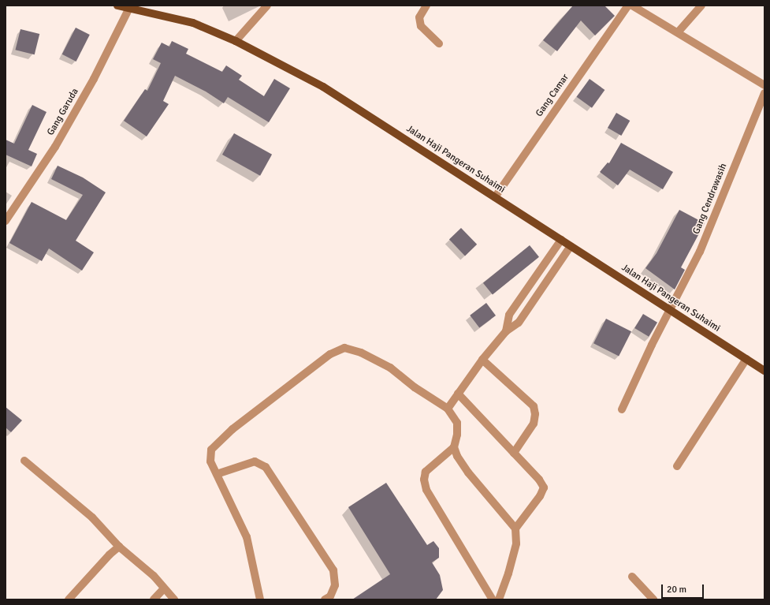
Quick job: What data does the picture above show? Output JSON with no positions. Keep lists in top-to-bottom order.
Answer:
{
  "streets": {
    "main road": ["Jalan Haji Pangeran Suhaimi"],
    "street": ["Gang Camar", "Gang Garuda", "Gang Cendrawasih"]
  },
  "crossings": [
    ["Gang Camar", "Jalan Haji Pangeran Suhaimi"],
    ["Gang Garuda", "Jalan Haji Pangeran Suhaimi"],
    ["Jalan Haji Pangeran Suhaimi", "Gang Cendrawasih"]
  ],
  "scale_bar": "20 m"
}
